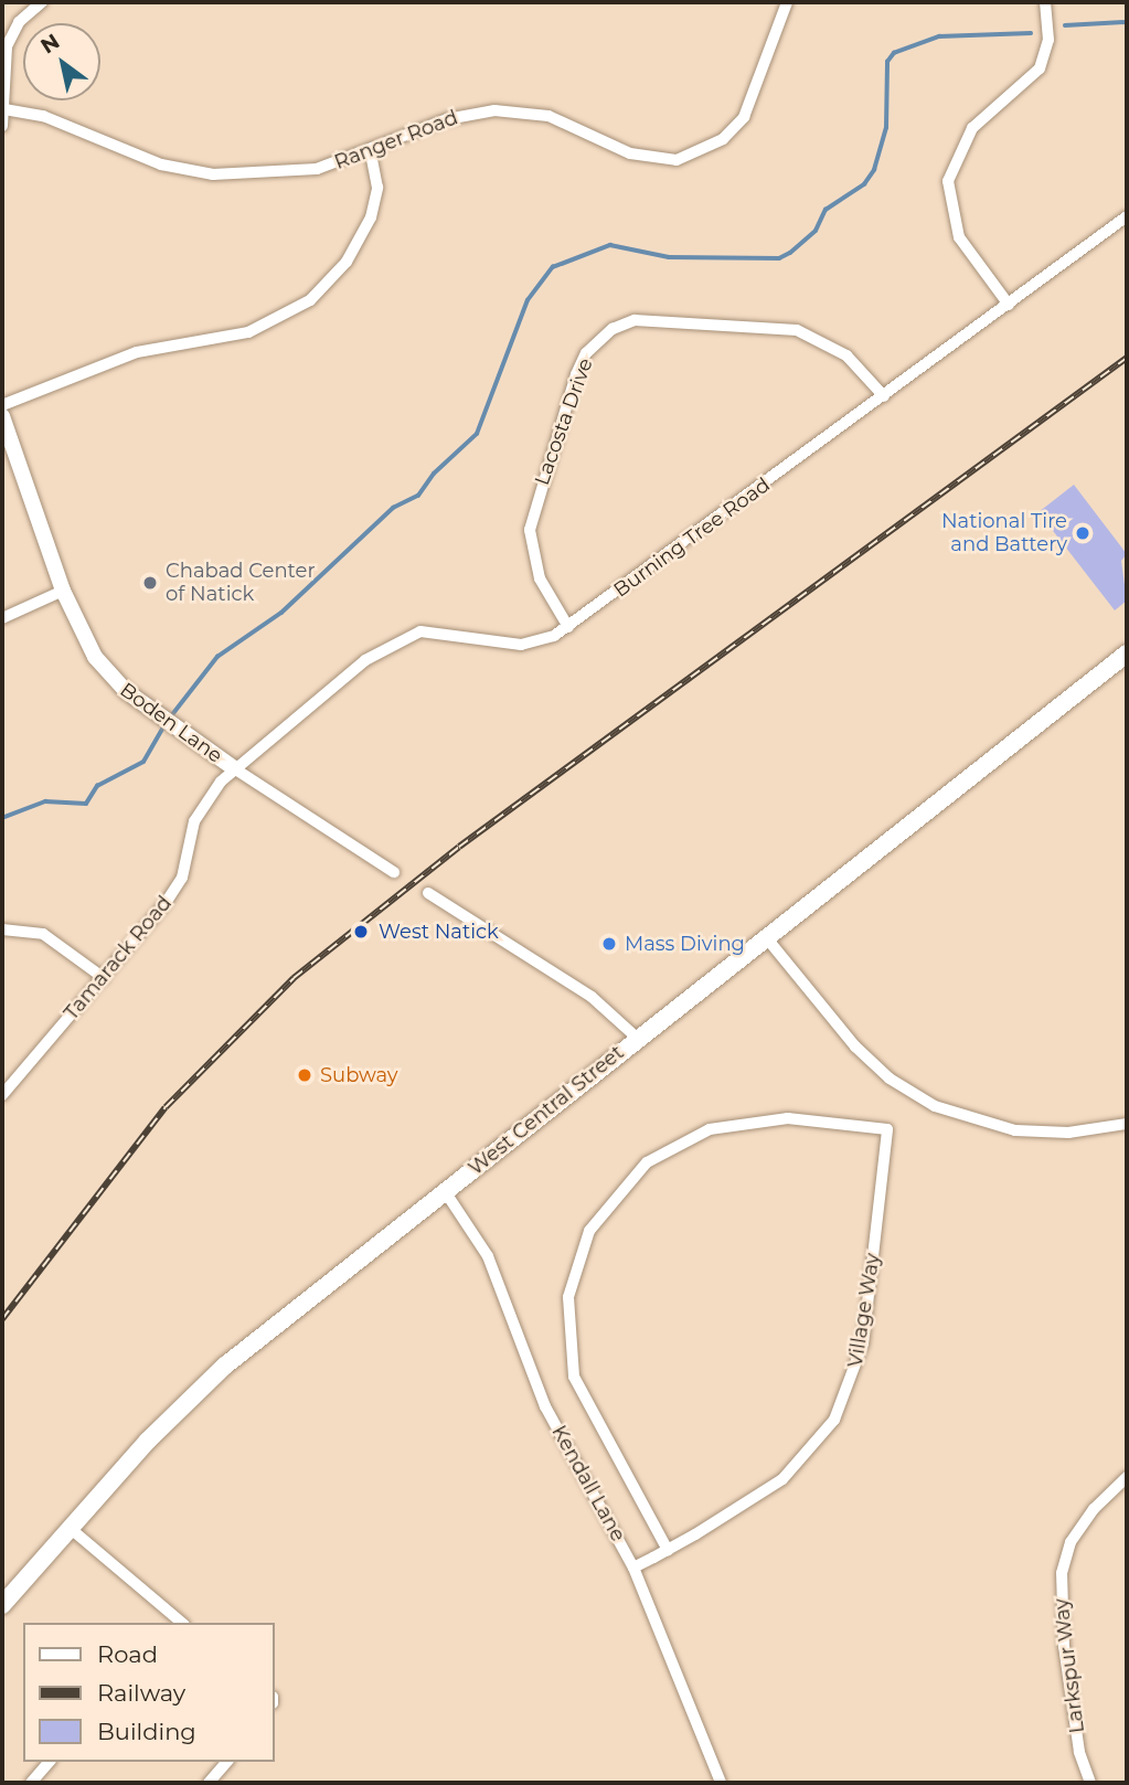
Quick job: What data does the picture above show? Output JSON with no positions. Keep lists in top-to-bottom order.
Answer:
{
  "streets": {
    "main road": ["West Central Street"],
    "street": [
      "Ranger Road",
      "Lacosta Drive",
      "Burning Tree Road",
      "Boden Lane",
      "Tamarack Road",
      "Village Way",
      "Kendall Lane",
      "Larkspur Way"
    ]
  },
  "crossings": [
    ["Lacosta Drive", "Burning Tree Road"],
    ["Burning Tree Road", "Boden Lane"],
    ["Burning Tree Road", "Tamarack Road"],
    ["Boden Lane", "Tamarack Road"],
    ["West Central Street", "Kendall Lane"],
    ["Village Way", "Kendall Lane"]
  ],
  "places": [
    "National Tire and Battery",
    "Chabad Center of Natick",
    "West Natick",
    "Mass Diving",
    "Subway"
  ],
  "legend": ["Road", "Railway", "Building"],
  "north": "top left"
}
